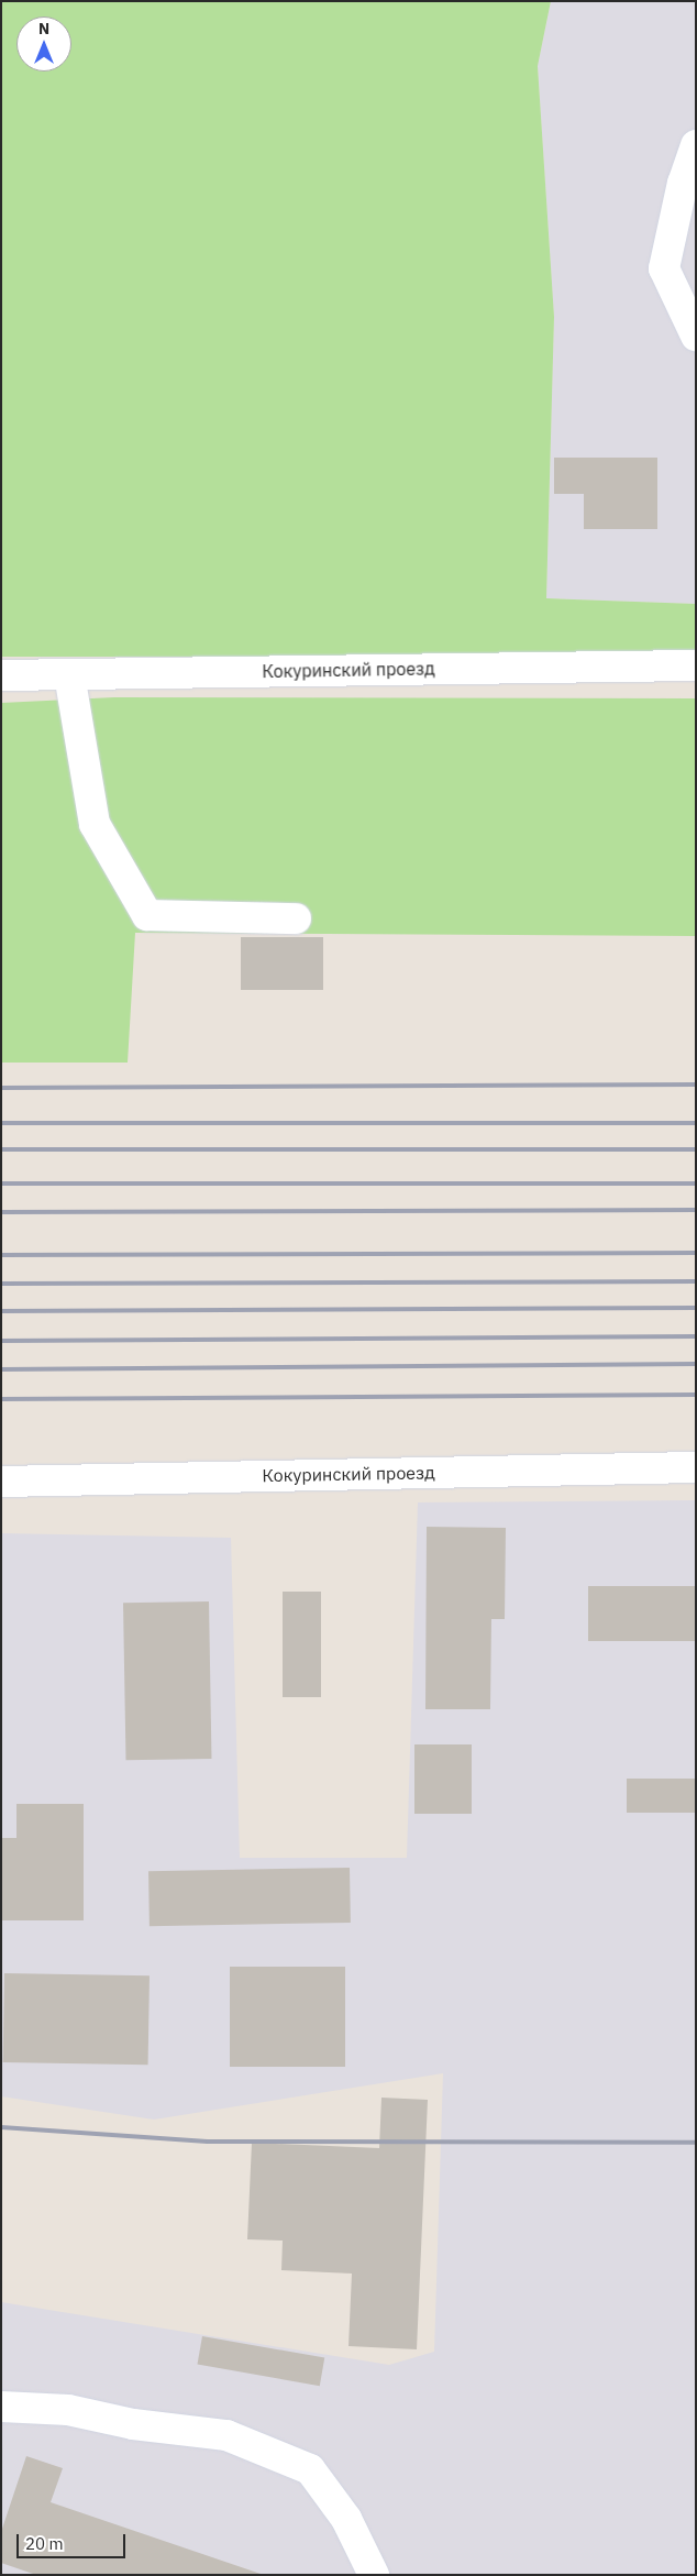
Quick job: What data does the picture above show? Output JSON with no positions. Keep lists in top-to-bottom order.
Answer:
{
  "streets": {
    "street": ["Кокуринский проезд"]
  },
  "scale_bar": "20 m",
  "north": "top"
}
